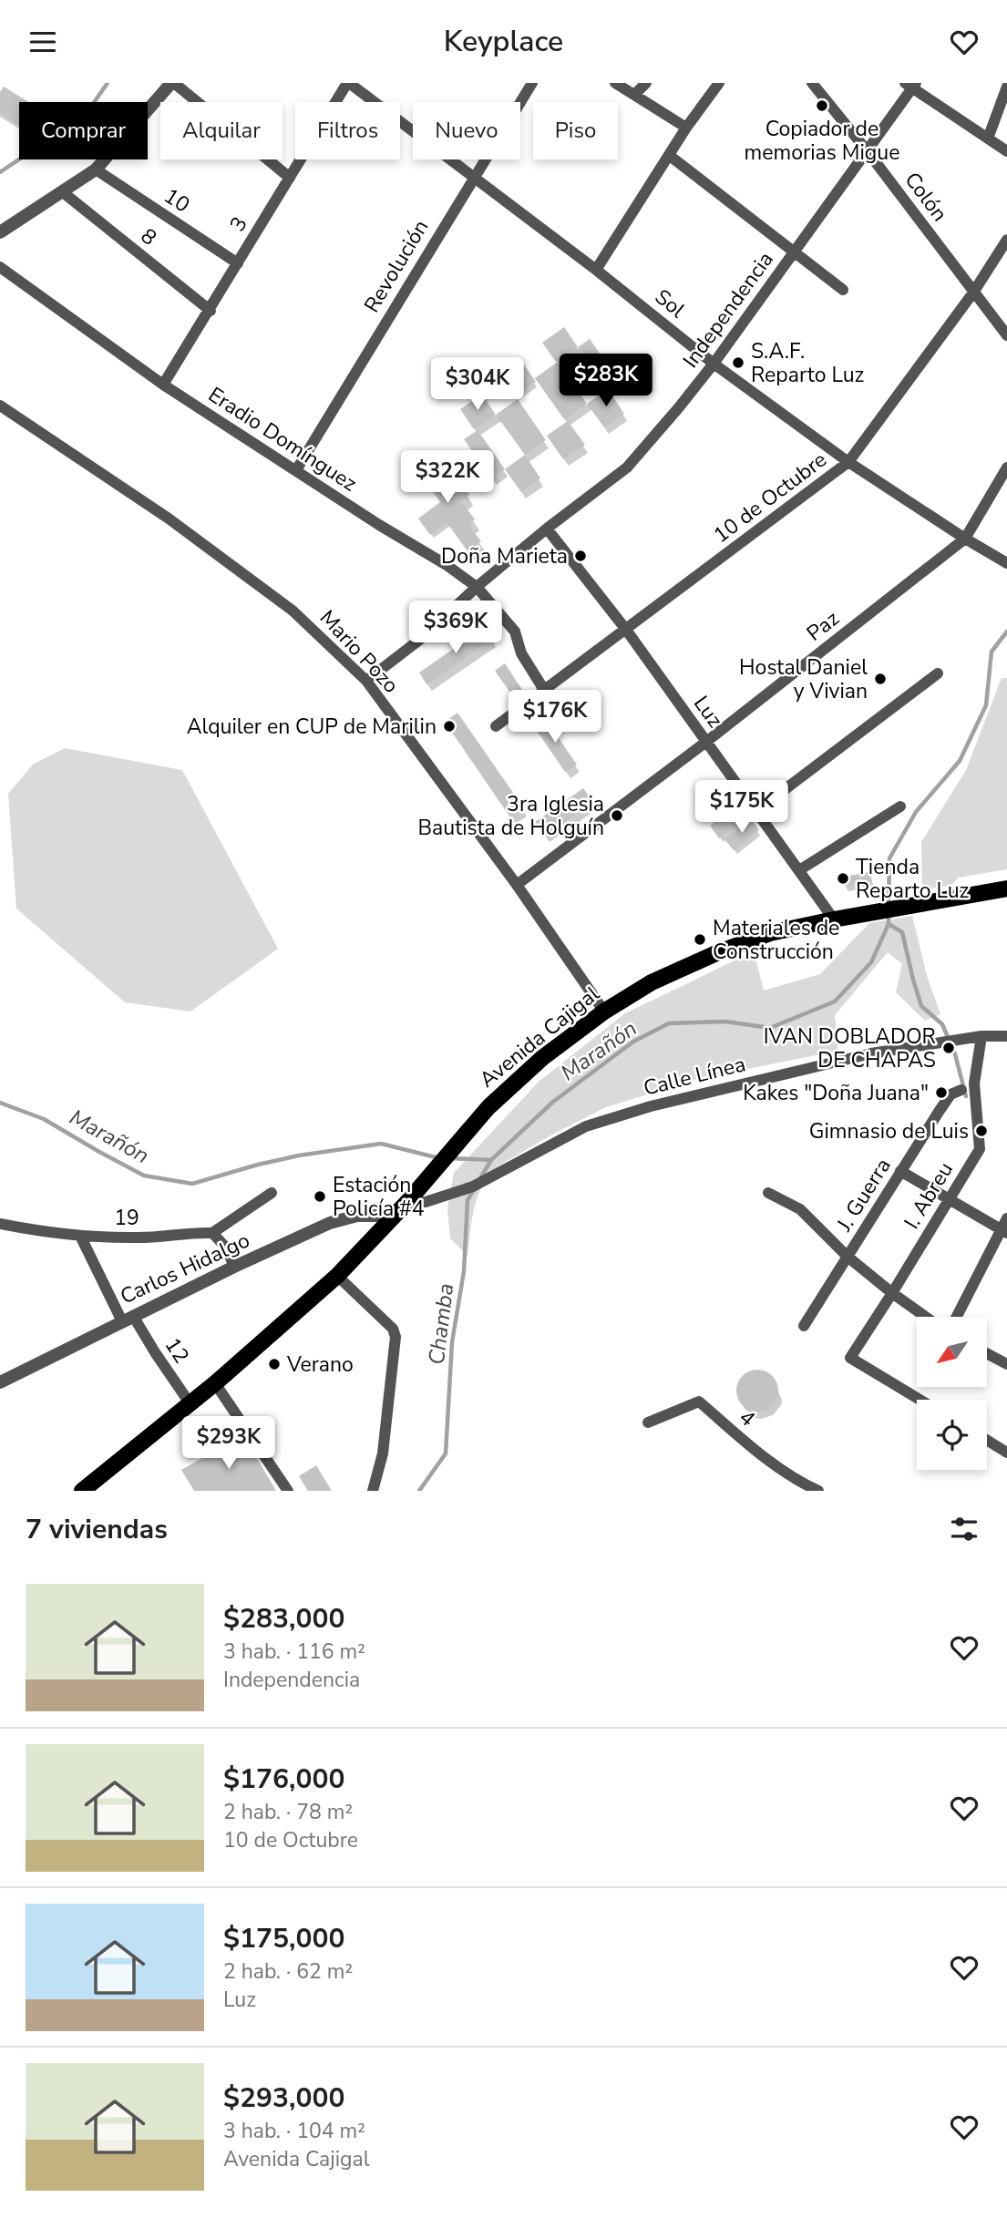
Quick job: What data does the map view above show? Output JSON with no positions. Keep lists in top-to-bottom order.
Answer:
{
  "streets": {
    "main road": ["Avenida Cajigal"],
    "street": [
      "Colón",
      "10",
      "3",
      "8",
      "Revolución",
      "Sol",
      "Independencia",
      "Eradio Domínguez",
      "10 de Octubre",
      "Paz",
      "Mario Pozo",
      "Luz",
      "Calle Línea",
      "J. Guerra",
      "I. Abreu",
      "19",
      "Carlos Hidalgo",
      "12",
      "4"
    ]
  },
  "crossings": [
    ["Colón", "Independencia"],
    ["Colón", "10 de Octubre"],
    ["10", "3"],
    ["3", "8"],
    ["3", "Sol"],
    ["3", "Eradio Domínguez"],
    ["Revolución", "Sol"],
    ["Revolución", "Eradio Domínguez"],
    ["Sol", "Independencia"],
    ["Sol", "10 de Octubre"],
    ["Sol", "Paz"],
    ["Independencia", "Eradio Domínguez"],
    ["Independencia", "Mario Pozo"],
    ["Independencia", "Luz"],
    ["Eradio Domínguez", "10 de Octubre"],
    ["10 de Octubre", "Luz"],
    ["Paz", "Mario Pozo"],
    ["Paz", "Luz"],
    ["Mario Pozo", "Avenida Cajigal"],
    ["Luz", "Avenida Cajigal"],
    ["Avenida Cajigal", "Calle Línea"],
    ["Avenida Cajigal", "Carlos Hidalgo"],
    ["Avenida Cajigal", "12"],
    ["Calle Línea", "I. Abreu"],
    ["19", "12"],
    ["Carlos Hidalgo", "12"]
  ],
  "water": ["Marañón", "Chamba"],
  "places": [
    "Copiador de memorias Migue",
    "S.A.F. Reparto Luz",
    "Doña Marieta",
    "Hostal Daniel y Vivian",
    "Alquiler en CUP de Marilin",
    "3ra Iglesia Bautista de Holguín",
    "Tienda Reparto Luz",
    "Materiales de Construcción",
    "IVAN DOBLADOR DE CHAPAS",
    "Kakes \"Doña Juana\"",
    "Gimnasio de Luis",
    "Estación Policía #4",
    "Verano"
  ],
  "north": "bottom left",
  "page": {
    "header": "Keyplace",
    "chip": [
      "Comprar",
      "Alquilar",
      "Filtros",
      "Nuevo",
      "Piso"
    ],
    "price": [
      "$283K",
      "$304K",
      "$322K",
      "$369K",
      "$176K",
      "$175K",
      "$293K"
    ],
    "heading": "7 viviendas",
    "list": [
      {
        "name": "$283,000",
        "note": "3 hab. · 116 m² · Independencia"
      },
      {
        "name": "$176,000",
        "note": "2 hab. · 78 m² · 10 de Octubre"
      },
      {
        "name": "$175,000",
        "note": "2 hab. · 62 m² · Luz"
      },
      {
        "name": "$293,000",
        "note": "3 hab. · 104 m² · Avenida Cajigal"
      }
    ]
  }
}
